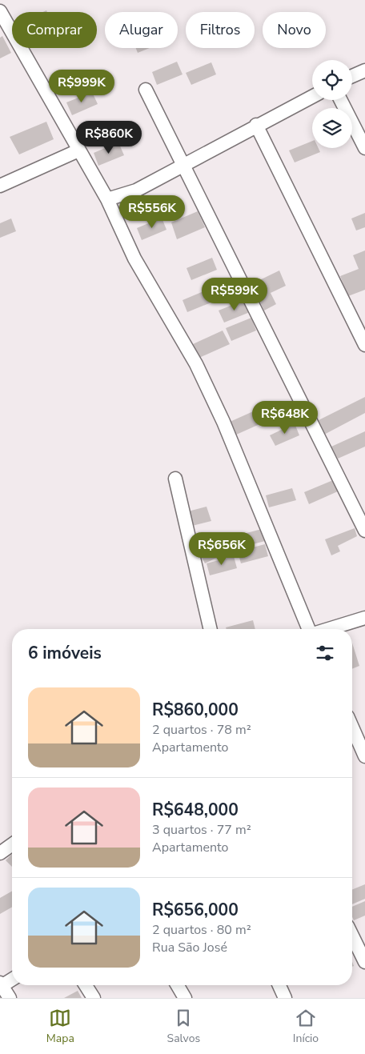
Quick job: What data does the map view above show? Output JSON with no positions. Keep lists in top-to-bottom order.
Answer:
{
  "page": {
    "chip": [
      "Comprar",
      "Alugar",
      "Filtros",
      "Novo"
    ],
    "price": [
      "R$999K",
      "R$860K",
      "R$556K",
      "R$599K",
      "R$648K",
      "R$656K"
    ],
    "heading": "6 imóveis",
    "list": [
      {
        "name": "R$860,000",
        "note": "2 quartos · 78 m² · Apartamento"
      },
      {
        "name": "R$648,000",
        "note": "3 quartos · 77 m² · Apartamento"
      },
      {
        "name": "R$656,000",
        "note": "2 quartos · 80 m² · Rua São José"
      }
    ],
    "tabs": ["Mapa", "Salvos", "Início"]
  }
}
